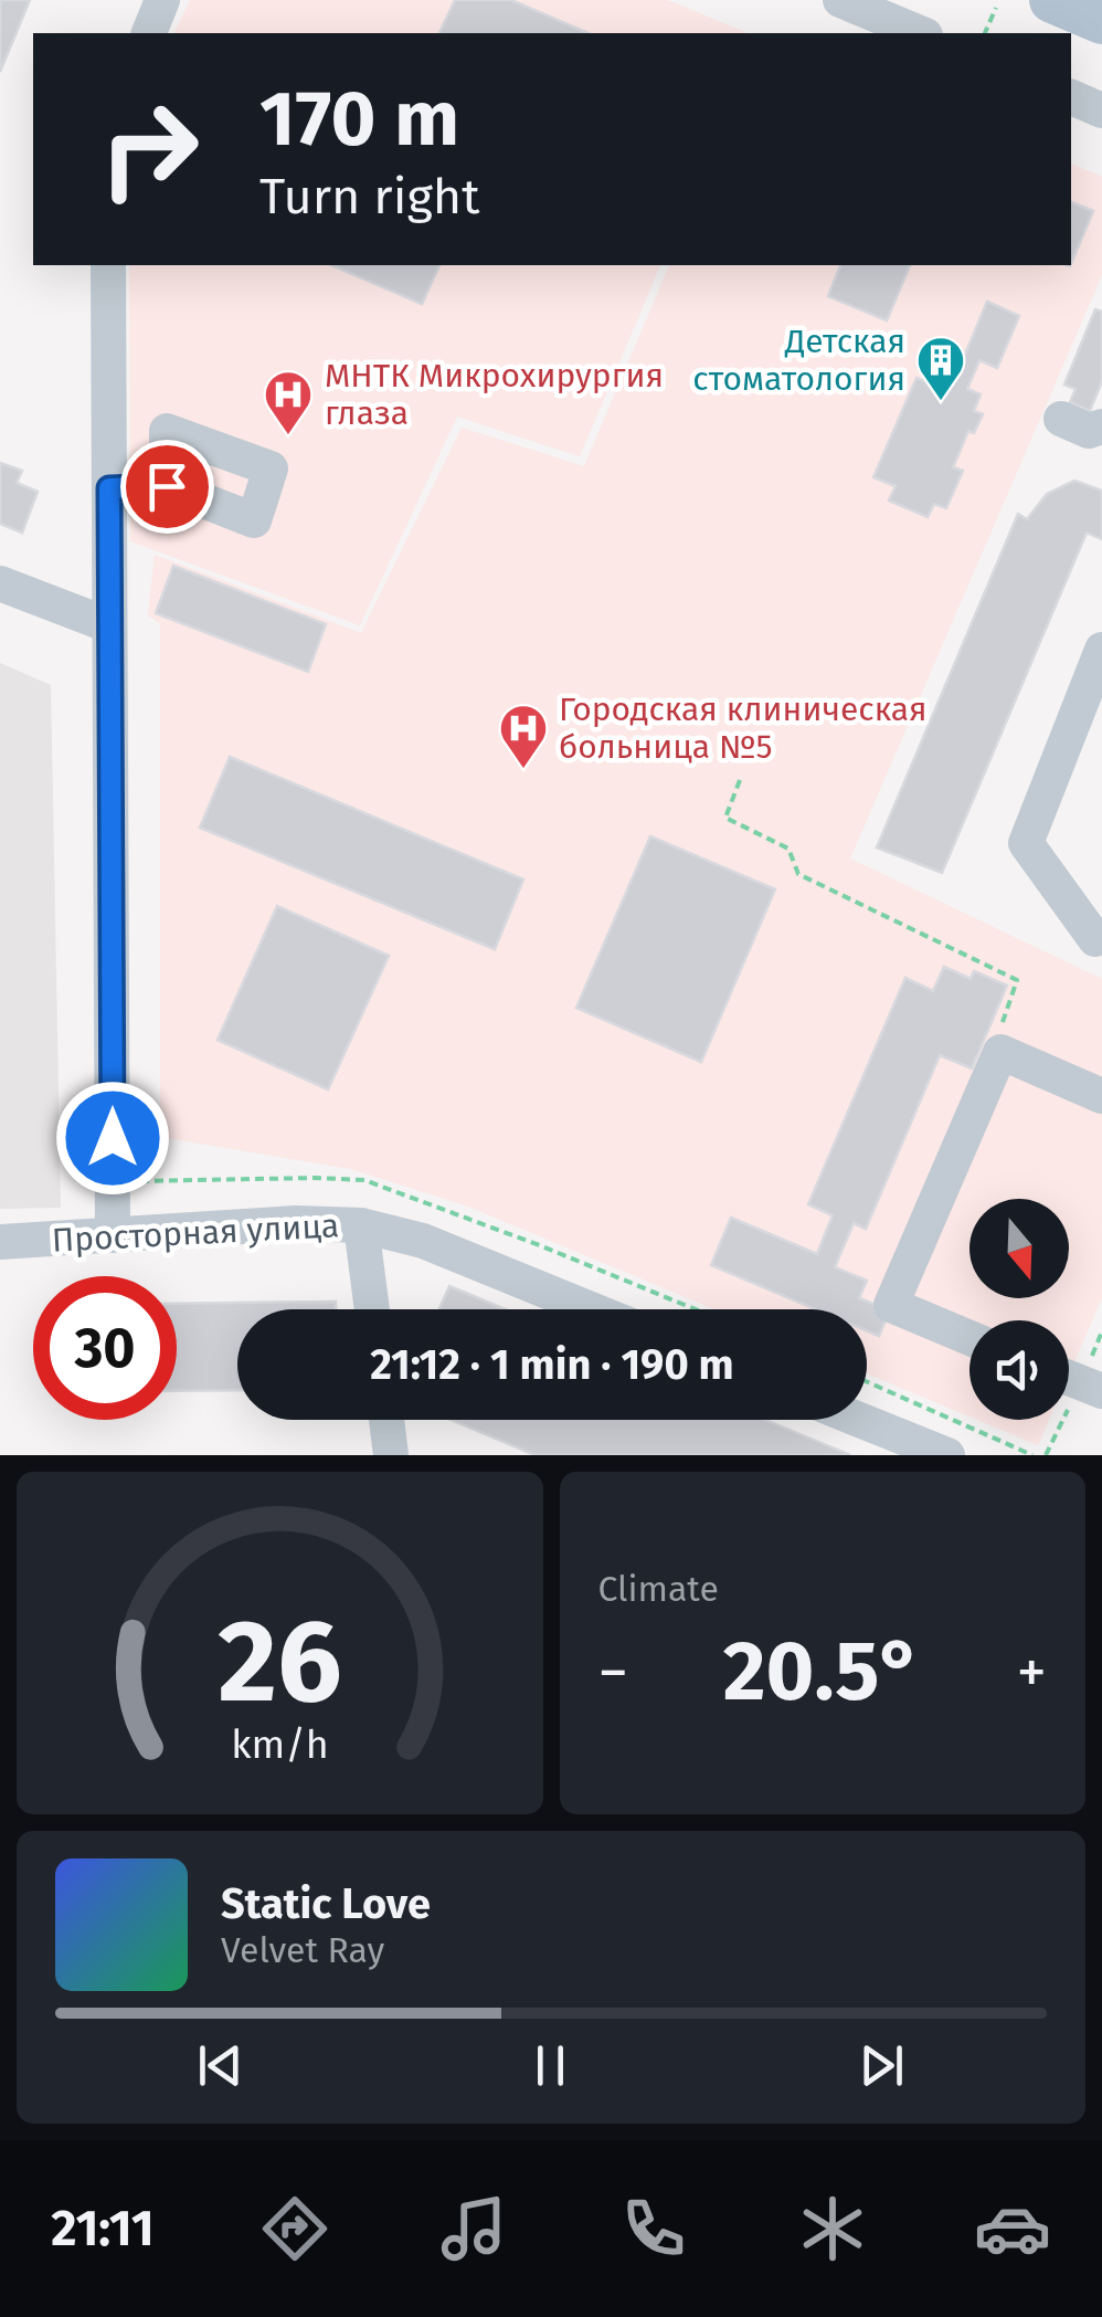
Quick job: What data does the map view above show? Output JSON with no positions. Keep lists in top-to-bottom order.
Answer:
{
  "streets": {
    "street": ["Просторная улица"]
  },
  "places": {
    "building": ["Детская стоматология"],
    "hospital": ["МНТК Микрохирургия глаза", "Городская клиническая больница №5"]
  },
  "north": "bottom",
  "page": {
    "turn": ["170 m", "Turn right"],
    "limit": "30",
    "trip": "21:12 · 1 min · 190 m",
    "tile": "Climate",
    "heat": ["−", "20.5°", "+"],
    "song": ["Static Love", "Velvet Ray"],
    "tabs": "21:11",
    "gauge": ["26", "km/h"]
  }
}
